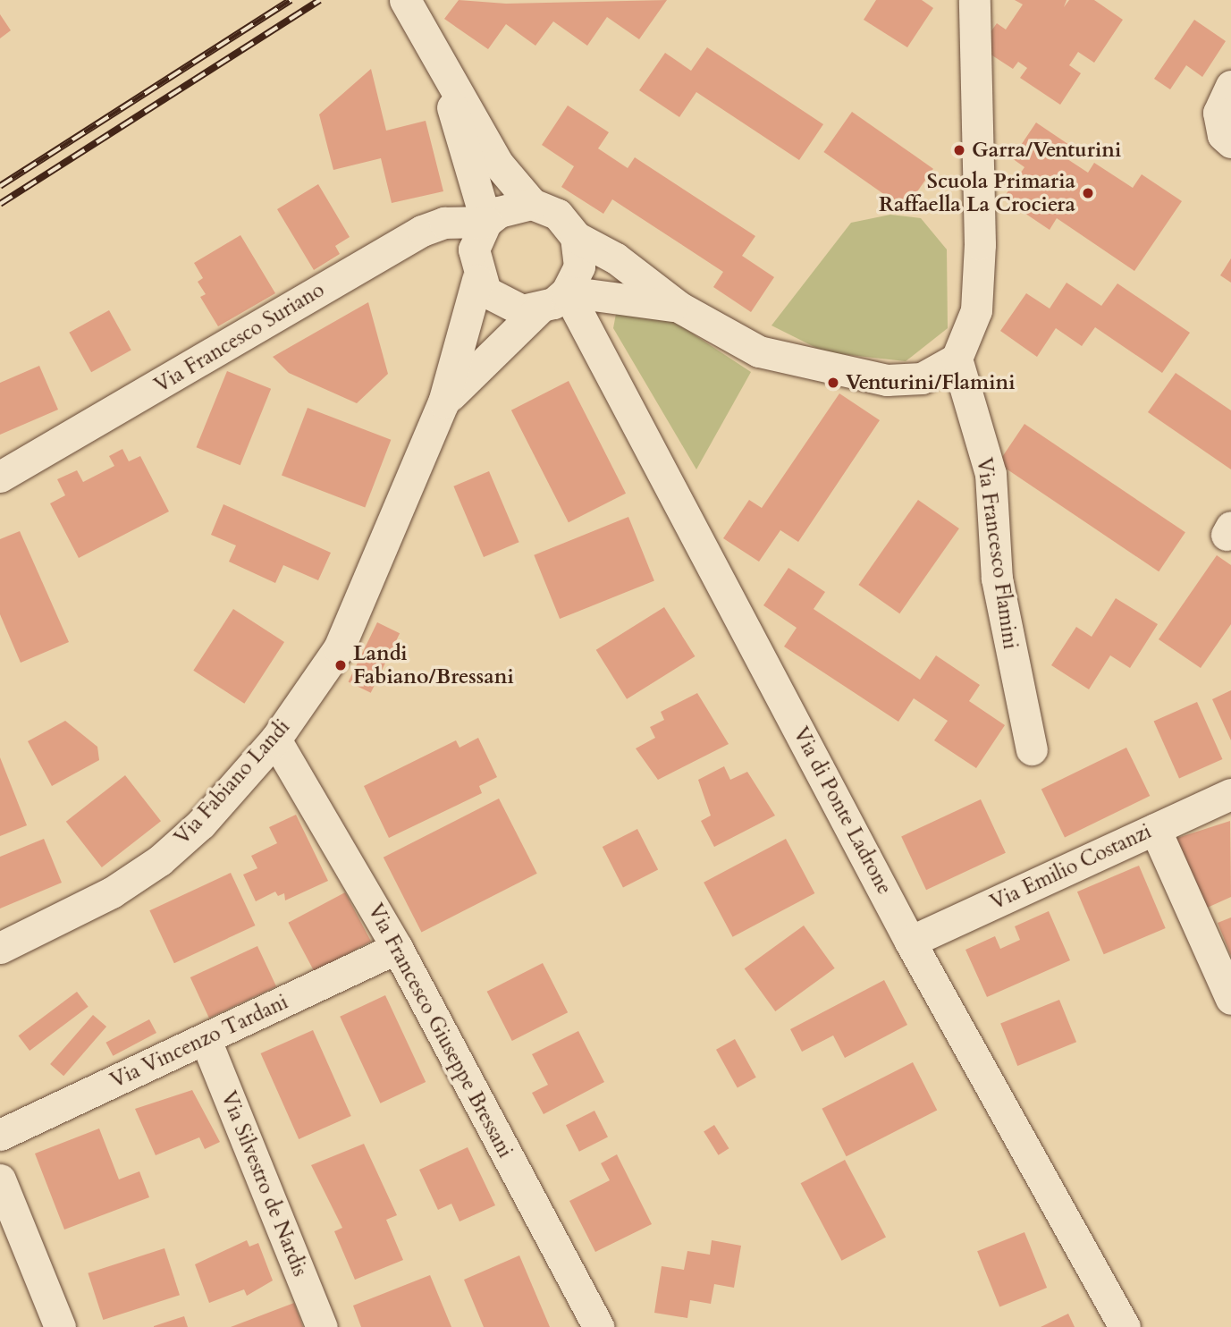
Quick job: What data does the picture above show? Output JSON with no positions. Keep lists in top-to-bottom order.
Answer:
{
  "streets": {
    "street": [
      "Via Francesco Suriano",
      "Via Francesco Flamini",
      "Via Fabiano Landi",
      "Via di Ponte Ladrone",
      "Via Emilio Costanzi",
      "Via Francesco Giuseppe Bressani",
      "Via Vincenzo Tardani",
      "Via Silvestro de Nardis"
    ]
  },
  "crossings": [
    ["Via Francesco Suriano", "Via Fabiano Landi"],
    ["Via Francesco Suriano", "Via di Ponte Ladrone"],
    ["Via Fabiano Landi", "Via di Ponte Ladrone"],
    ["Via Fabiano Landi", "Via Francesco Giuseppe Bressani"],
    ["Via di Ponte Ladrone", "Via Emilio Costanzi"],
    ["Via Francesco Giuseppe Bressani", "Via Vincenzo Tardani"],
    ["Via Vincenzo Tardani", "Via Silvestro de Nardis"]
  ],
  "places": [
    "Garra/Venturini",
    "Scuola Primaria Raffaella La Crociera",
    "Venturini/Flamini",
    "Landi Fabiano/Bressani"
  ]
}
